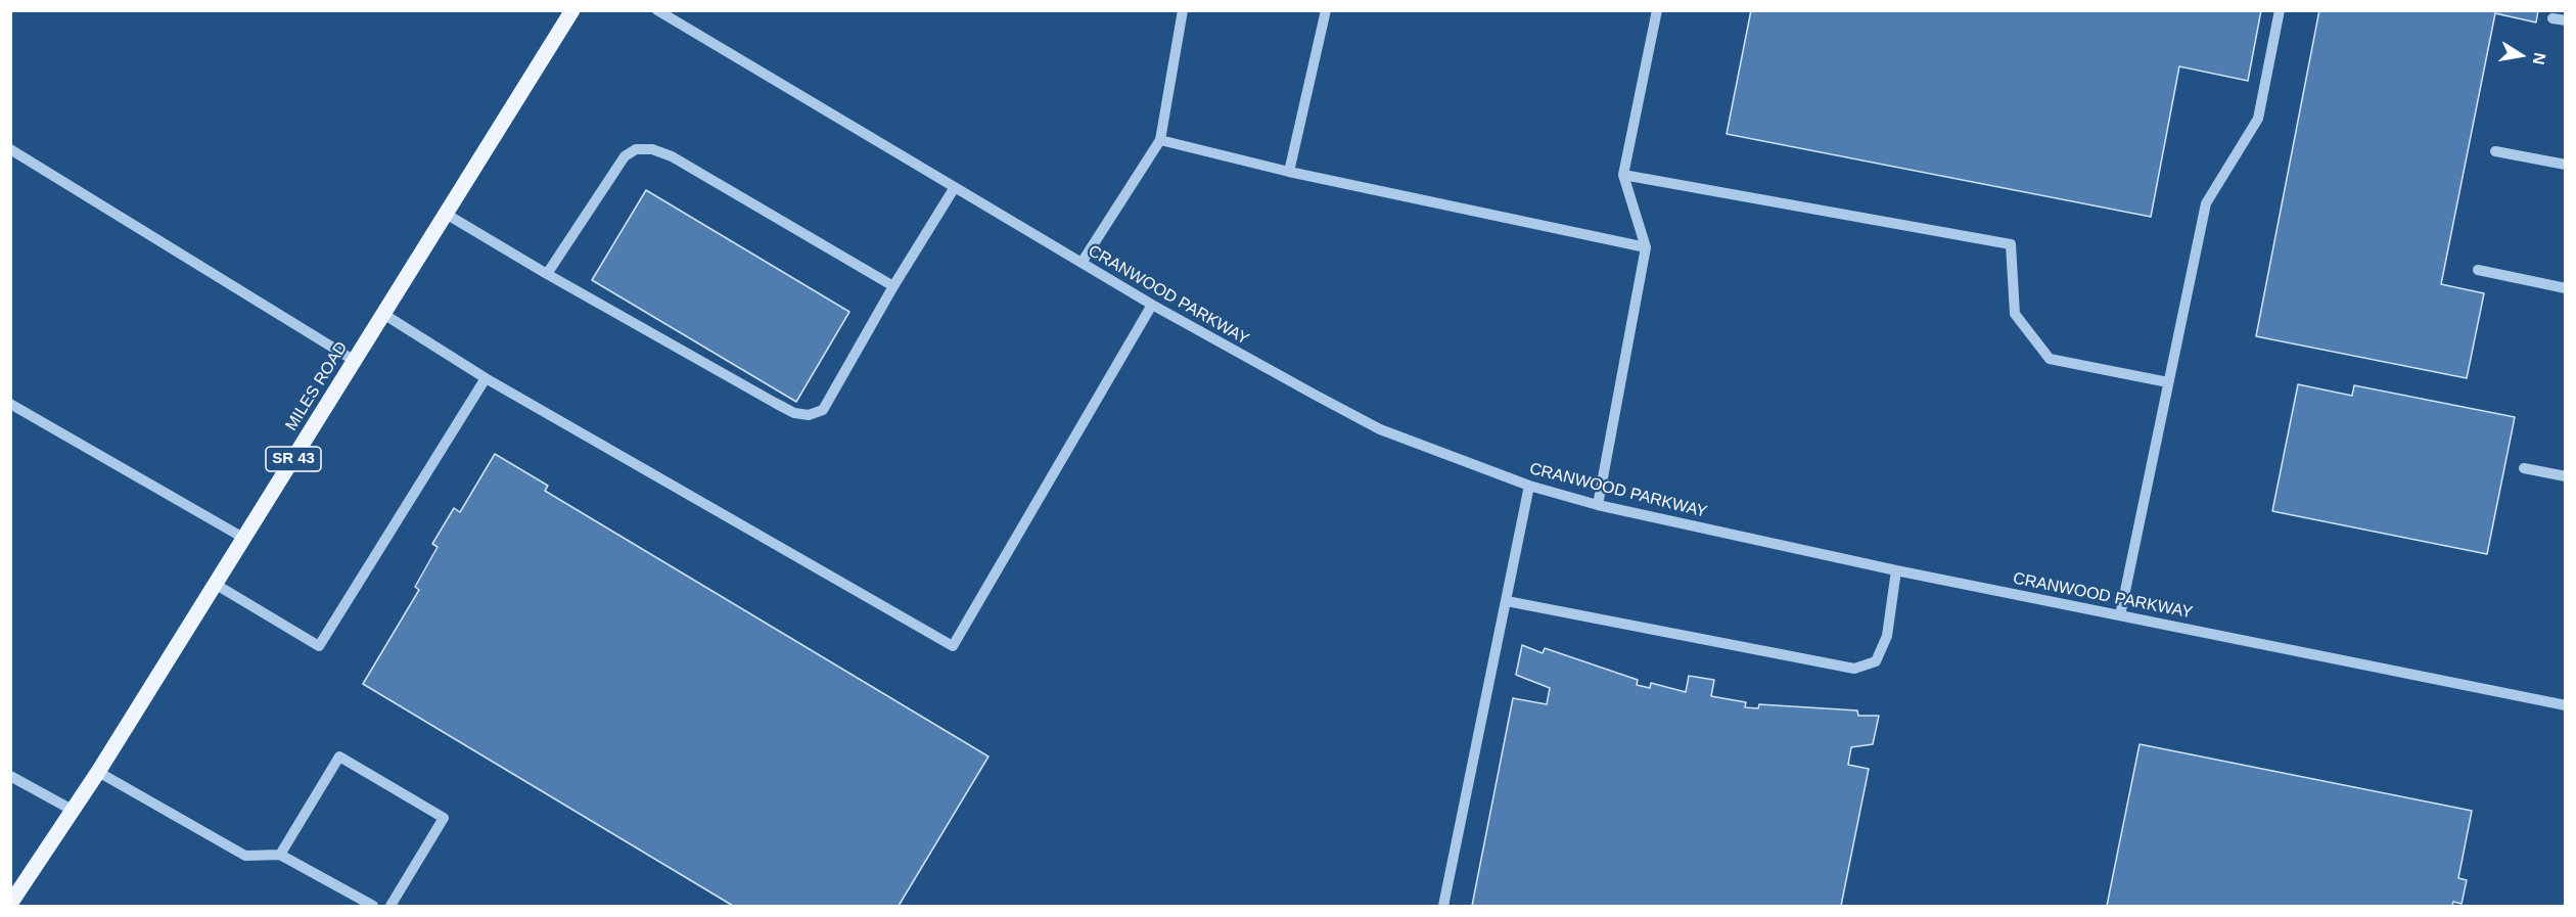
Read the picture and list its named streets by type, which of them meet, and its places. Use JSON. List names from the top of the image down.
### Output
{
  "streets": {
    "main road": ["MILES ROAD", "SR 43"],
    "street": ["CRANWOOD PARKWAY"]
  },
  "north": "right"
}
